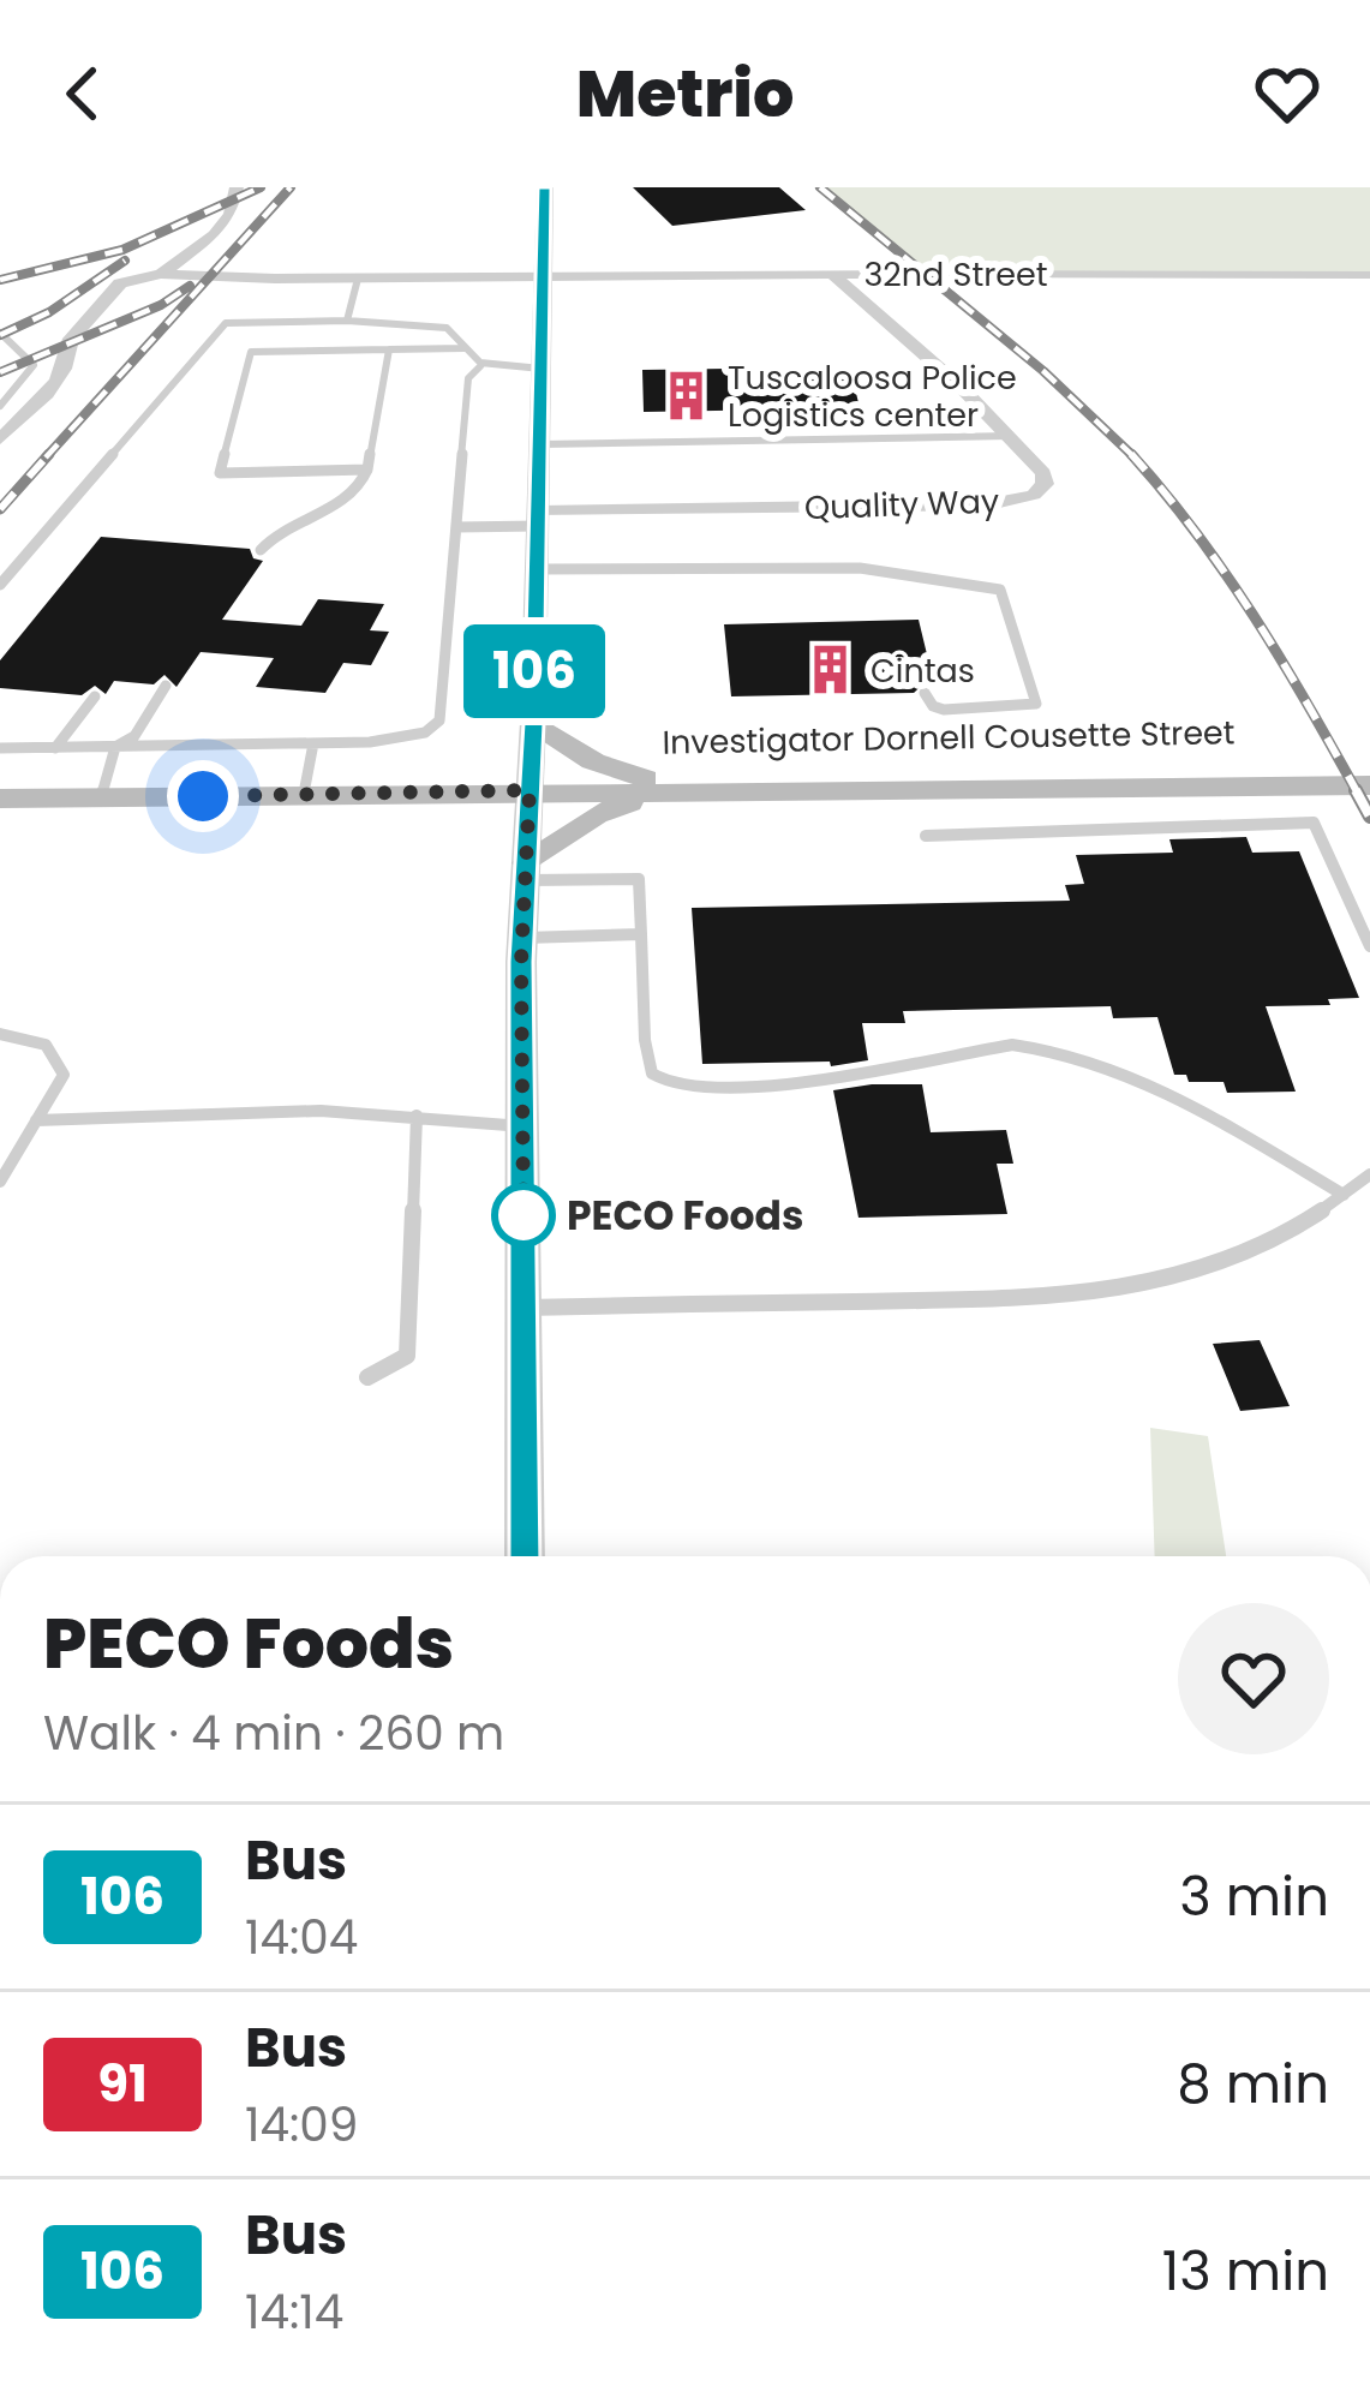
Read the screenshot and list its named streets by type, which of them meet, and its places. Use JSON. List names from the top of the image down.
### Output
{
  "streets": {
    "main road": ["Investigator Dornell Cousette Street"],
    "street": ["32nd Street", "Quality Way"]
  },
  "crossings": [
    ["32nd Street", "Quality Way"]
  ],
  "places": {
    "building": ["Tuscaloosa Police Logistics center", "Cintas"],
    "other": ["PECO Foods"]
  },
  "lines": ["bus line 106"],
  "page": {
    "header": "Metrio",
    "on_map": "106",
    "heading": ["PECO Foods", "Walk · 4 min · 260 m"],
    "list": [
      {
        "mark": "106",
        "name": "Bus",
        "note": "14:04",
        "value": "3 min"
      },
      {
        "mark": "91",
        "name": "Bus",
        "note": "14:09",
        "value": "8 min"
      },
      {
        "mark": "106",
        "name": "Bus",
        "note": "14:14",
        "value": "13 min"
      }
    ]
  }
}
